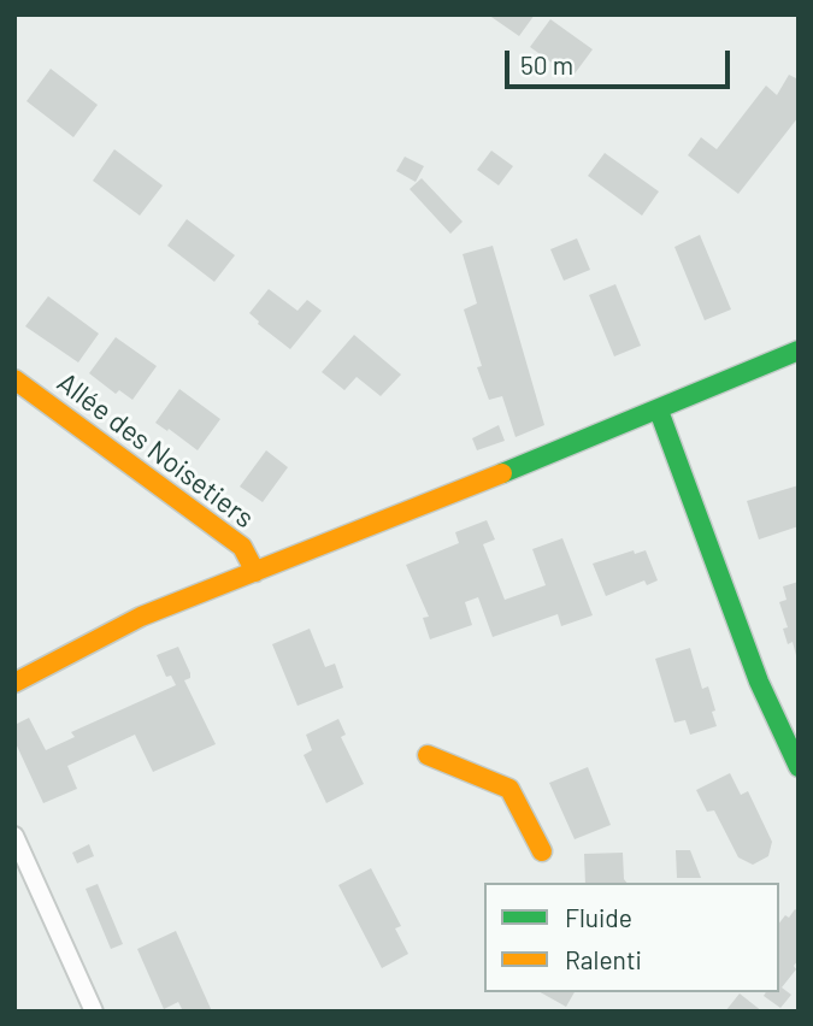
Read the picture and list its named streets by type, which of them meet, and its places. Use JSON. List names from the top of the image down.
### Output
{
  "streets": {
    "main road": ["Allée des Noisetiers"]
  },
  "legend": ["Fluide", "Ralenti"],
  "scale_bar": "50 m"
}
